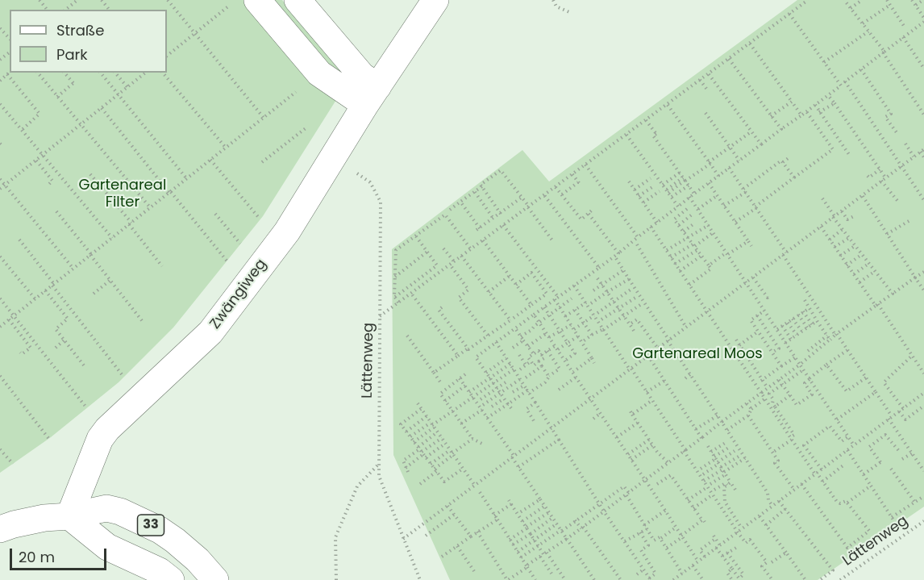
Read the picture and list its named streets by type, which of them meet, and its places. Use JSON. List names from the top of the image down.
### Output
{
  "streets": {
    "main road": ["Zwängiweg", "33"],
    "path": ["Lättenweg"]
  },
  "crossings": [
    ["Zwängiweg", "Lättenweg"],
    ["Zwängiweg", "33"]
  ],
  "parks": ["Gartenareal Filter", "Gartenareal Moos"],
  "legend": ["Straße", "Park"],
  "scale_bar": "20 m"
}
